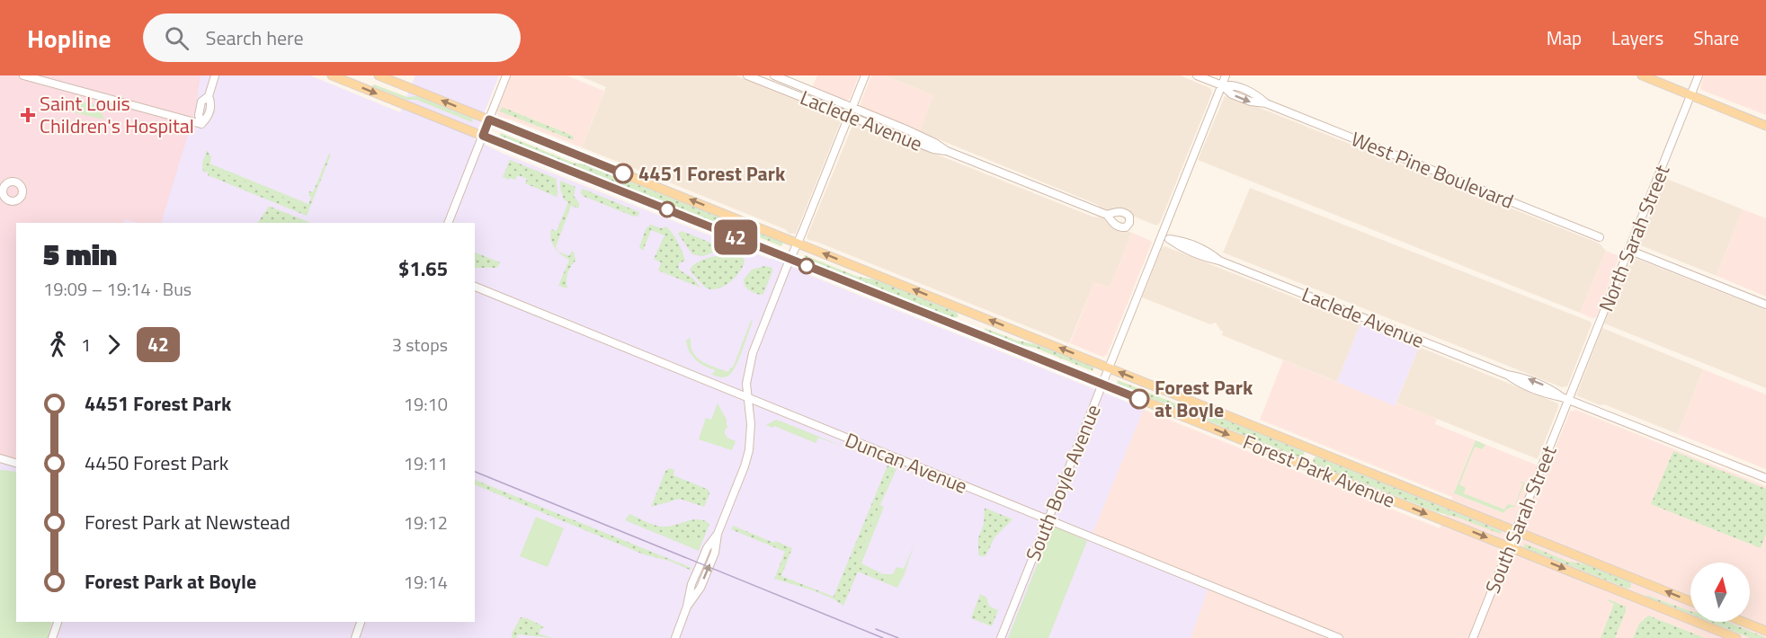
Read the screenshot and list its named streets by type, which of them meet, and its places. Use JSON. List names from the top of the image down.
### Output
{
  "streets": {
    "main road": ["Forest Park Avenue"],
    "street": [
      "Laclede Avenue",
      "West Pine Boulevard",
      "North Sarah Street",
      "Duncan Avenue",
      "South Boyle Avenue",
      "South Sarah Street"
    ]
  },
  "crossings": [
    ["Laclede Avenue", "North Sarah Street"],
    ["Laclede Avenue", "South Boyle Avenue"],
    ["Laclede Avenue", "South Sarah Street"],
    ["West Pine Boulevard", "South Boyle Avenue"],
    ["North Sarah Street", "South Sarah Street"],
    ["Duncan Avenue", "South Boyle Avenue"],
    ["Forest Park Avenue", "South Boyle Avenue"],
    ["Forest Park Avenue", "South Sarah Street"]
  ],
  "places": {
    "health": ["Saint Louis Children's Hospital"],
    "other": ["4451 Forest Park", "Forest Park at Boyle"]
  },
  "lines": ["bus line 42"],
  "north": "top",
  "page": {
    "header": "Hopline",
    "search": "Search here",
    "nav": ["Map", "Layers", "Share"],
    "on_map": "42",
    "heading": ["5 min", "19:09 – 19:14 · Bus", "$1.65"],
    "legs": ["1", "42", "3 stops"],
    "list": [
      {
        "name": "4451 Forest Park",
        "value": "19:10"
      },
      {
        "name": "4450 Forest Park",
        "value": "19:11"
      },
      {
        "name": "Forest Park at Newstead",
        "value": "19:12"
      },
      {
        "name": "Forest Park at Boyle",
        "value": "19:14"
      }
    ]
  }
}
